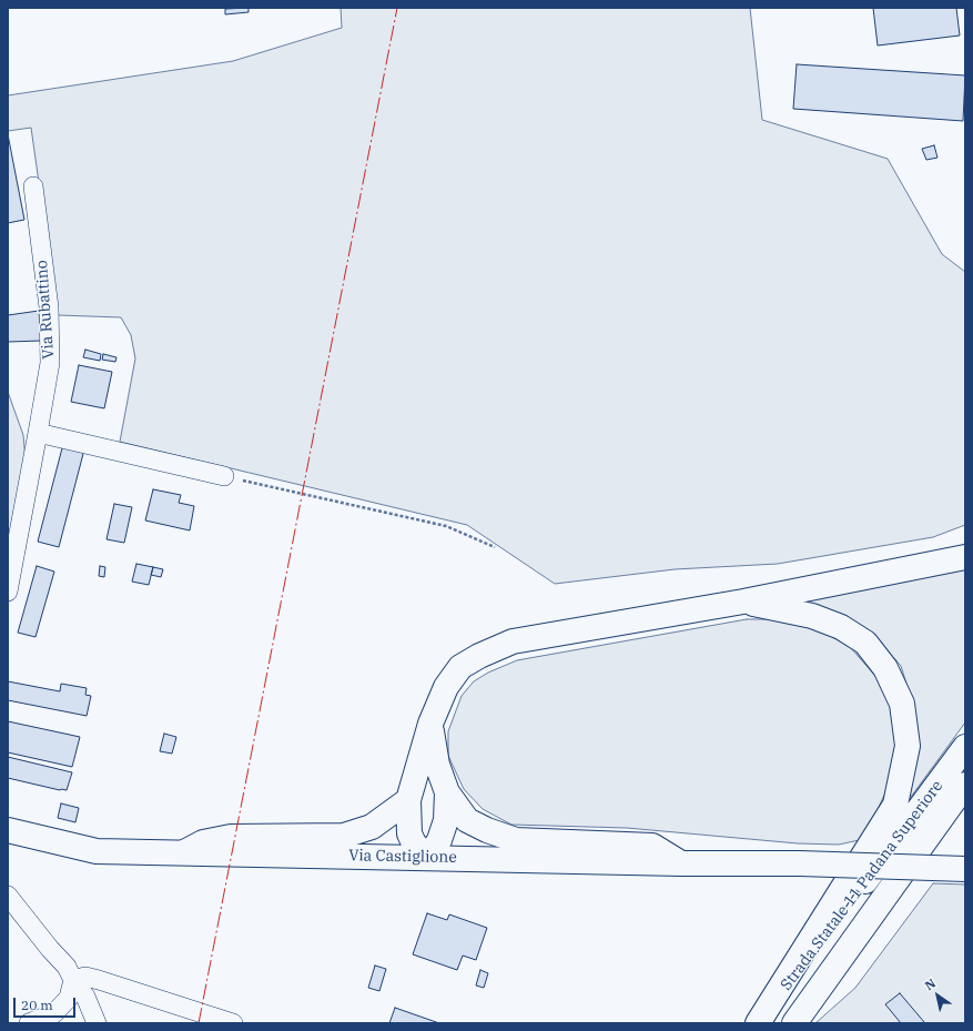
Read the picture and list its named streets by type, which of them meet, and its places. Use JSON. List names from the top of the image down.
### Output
{
  "streets": {
    "main road": ["Via Castiglione", "Strada Statale 11 Padana Superiore"],
    "street": ["Via Rubattino"]
  },
  "scale_bar": "20 m",
  "north": "top left"
}
